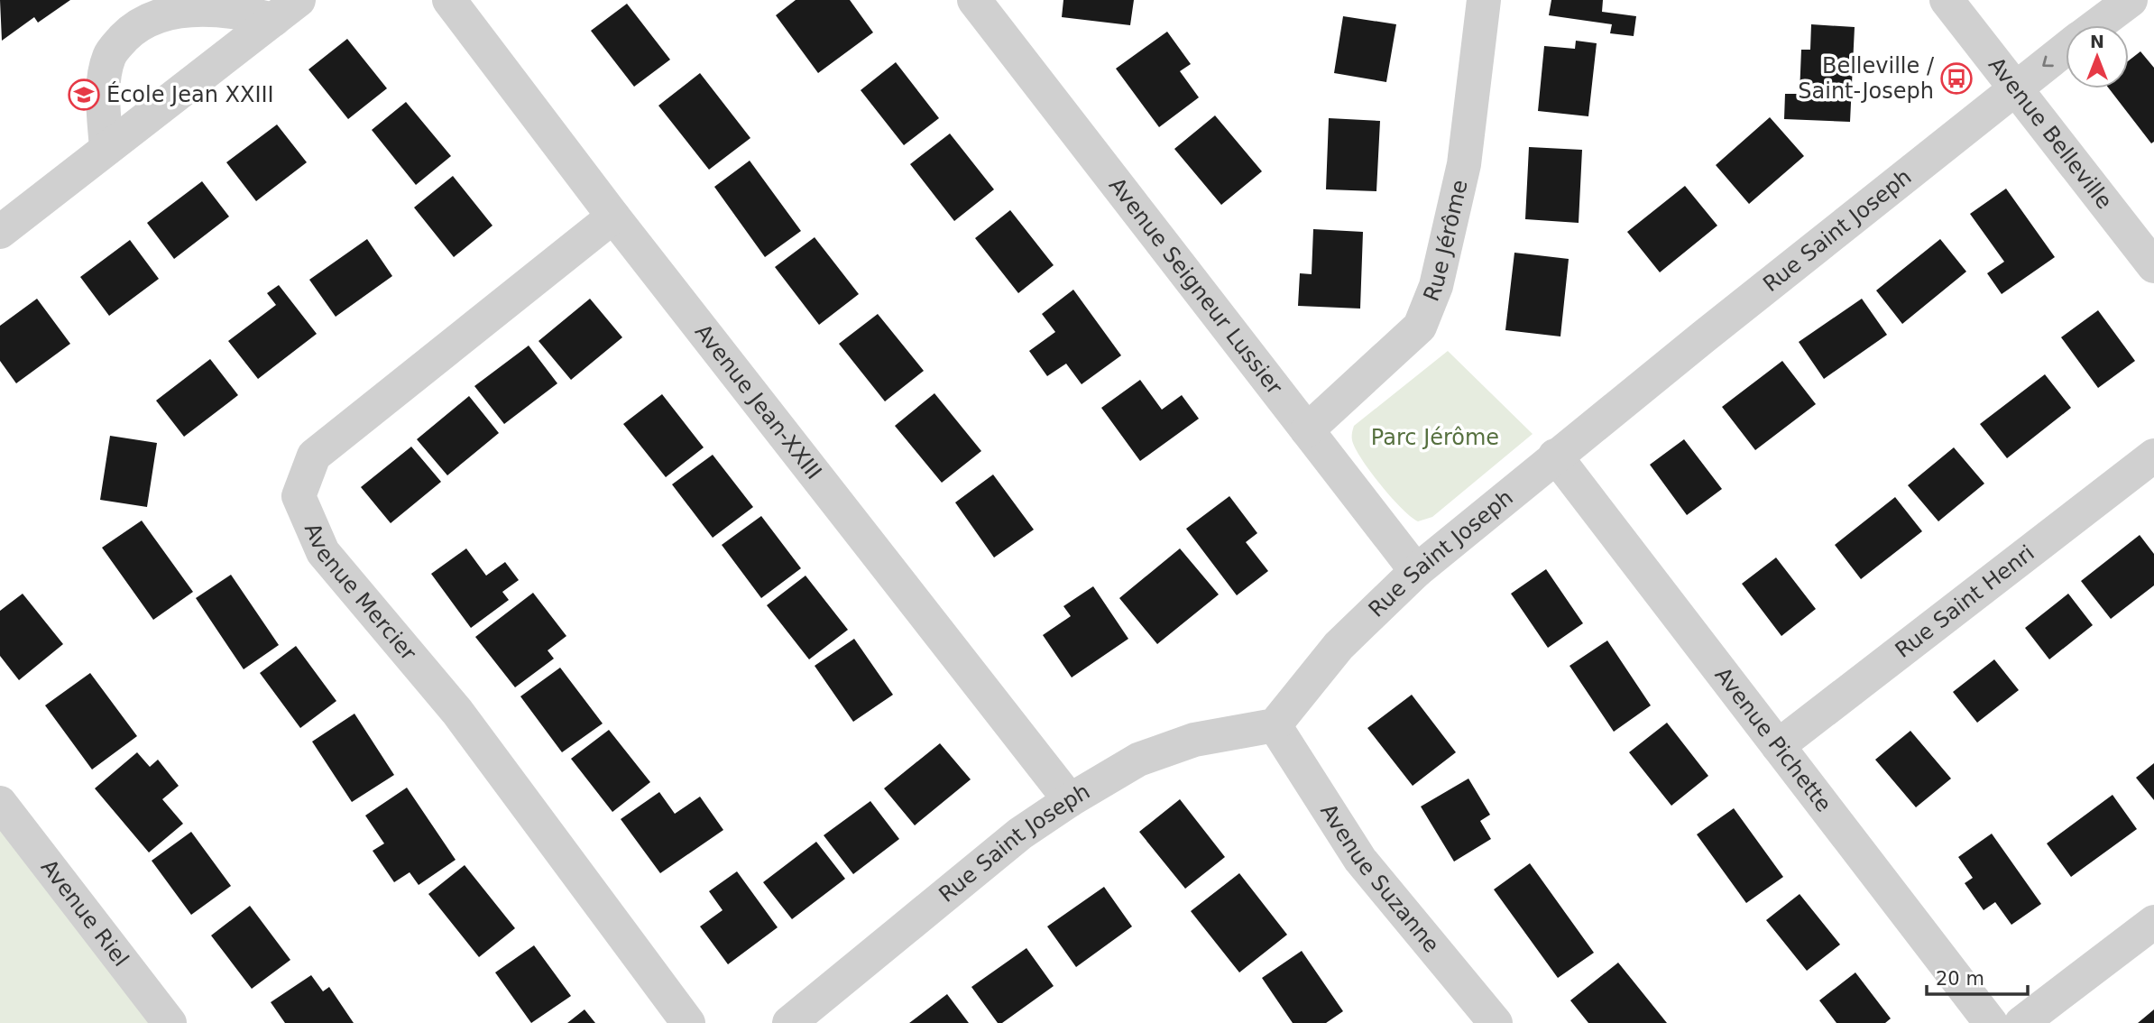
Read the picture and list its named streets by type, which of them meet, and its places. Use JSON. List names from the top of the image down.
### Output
{
  "streets": {
    "street": [
      "Avenue Belleville",
      "Rue Saint Joseph",
      "Rue Jérôme",
      "Avenue Seigneur Lussier",
      "Avenue Jean-XXIII",
      "Avenue Mercier",
      "Rue Saint Henri",
      "Avenue Pichette",
      "Avenue Suzanne",
      "Avenue Riel"
    ]
  },
  "crossings": [
    ["Avenue Belleville", "Rue Saint Joseph"],
    ["Rue Saint Joseph", "Avenue Seigneur Lussier"],
    ["Rue Saint Joseph", "Avenue Jean-XXIII"],
    ["Rue Saint Joseph", "Avenue Pichette"],
    ["Rue Saint Joseph", "Avenue Suzanne"],
    ["Rue Jérôme", "Avenue Seigneur Lussier"],
    ["Avenue Jean-XXIII", "Avenue Mercier"],
    ["Rue Saint Henri", "Avenue Pichette"]
  ],
  "parks": ["Parc Jérôme"],
  "places": {
    "bus stop": ["Belleville / Saint-Joseph"],
    "school or university": ["École Jean XXIII"]
  },
  "scale_bar": "20 m",
  "north": "top"
}
